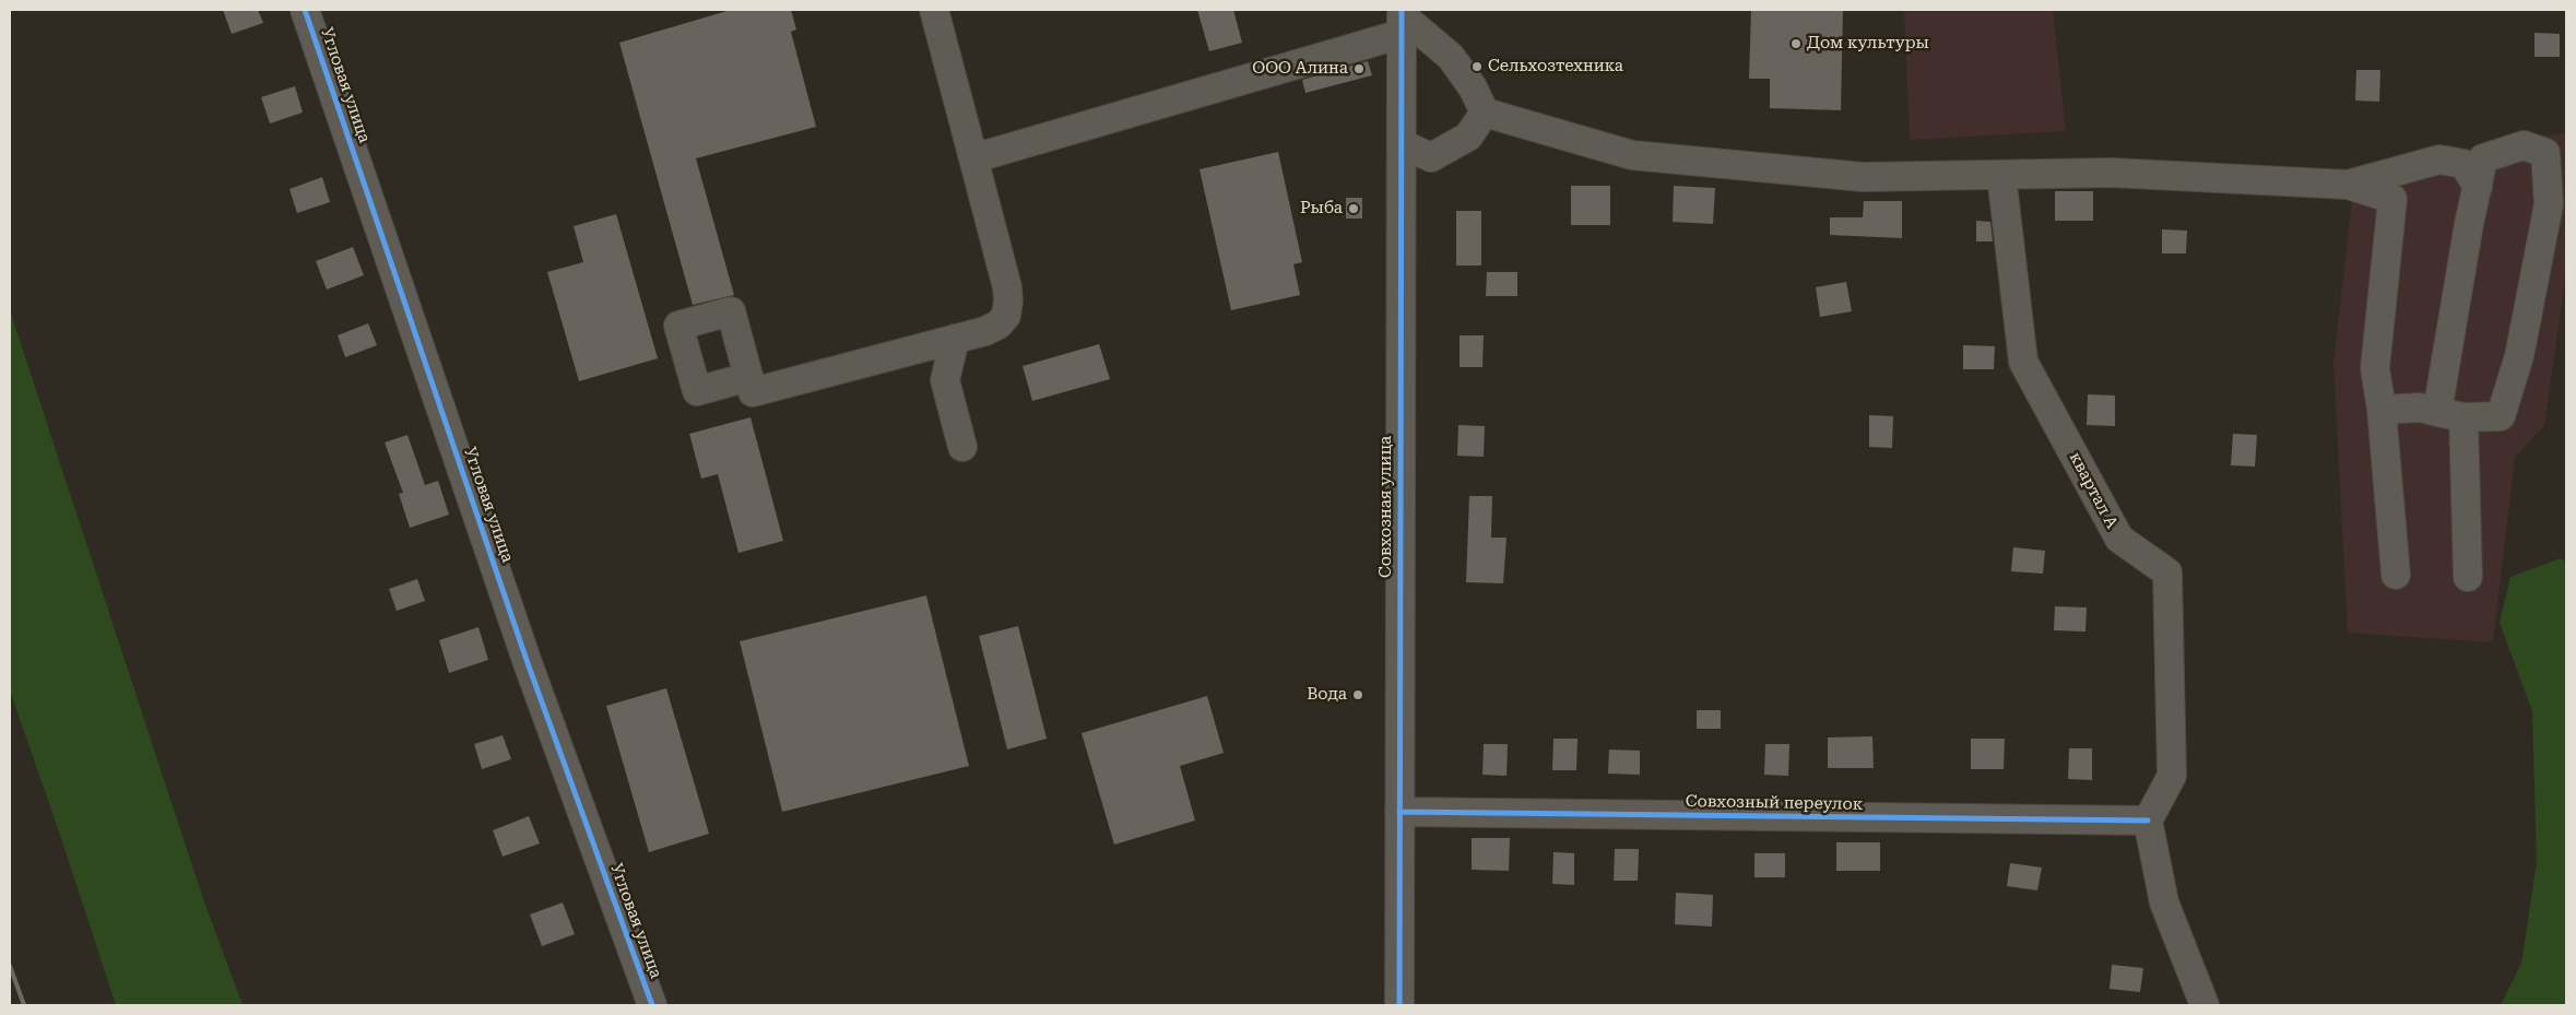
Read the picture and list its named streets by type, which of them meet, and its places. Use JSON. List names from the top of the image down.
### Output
{
  "streets": {
    "street": [
      "Угловая улица",
      "квартал А",
      "Совхозная улица",
      "Совхозный переулок"
    ]
  },
  "crossings": [
    ["квартал А", "Совхозный переулок"],
    ["Совхозная улица", "Совхозный переулок"]
  ],
  "places": [
    "Дом культуры",
    "Сельхозтехника",
    "ООО Алина",
    "Рыба",
    "Вода"
  ]
}
